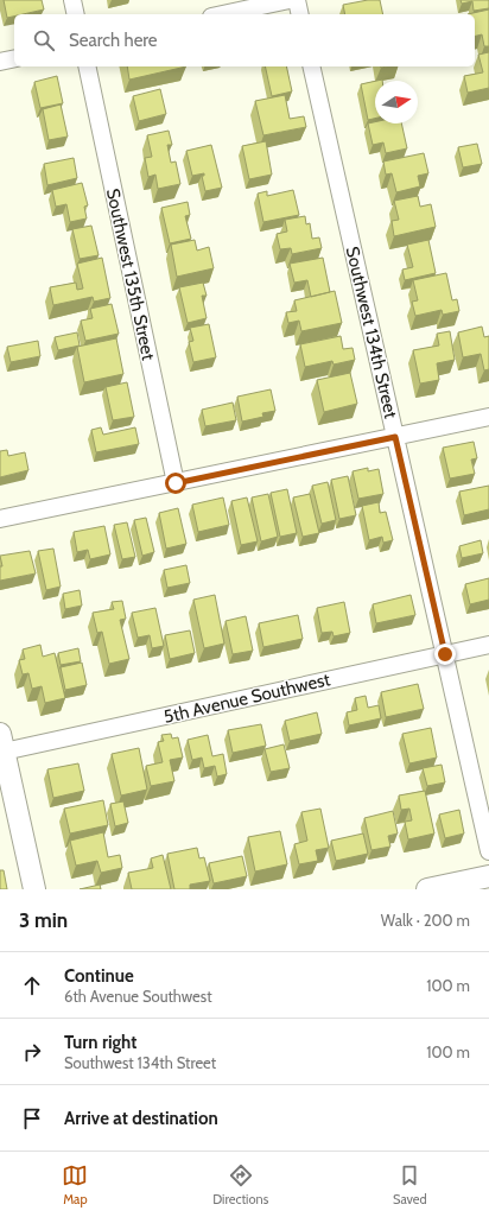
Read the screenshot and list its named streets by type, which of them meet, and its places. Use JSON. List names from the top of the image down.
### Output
{
  "streets": {
    "street": ["Southwest 135th Street", "Southwest 134th Street", "5th Avenue Southwest"]
  },
  "crossings": [
    ["Southwest 134th Street", "5th Avenue Southwest"]
  ],
  "north": "right",
  "page": {
    "search": "Search here",
    "heading": ["3 min", "Walk · 200 m"],
    "list": [
      ["Continue", "6th Avenue Southwest", "100 m"],
      ["Turn right", "Southwest 134th Street", "100 m"],
      "Arrive at destination"
    ],
    "nav": ["Map", "Directions", "Saved"]
  }
}
